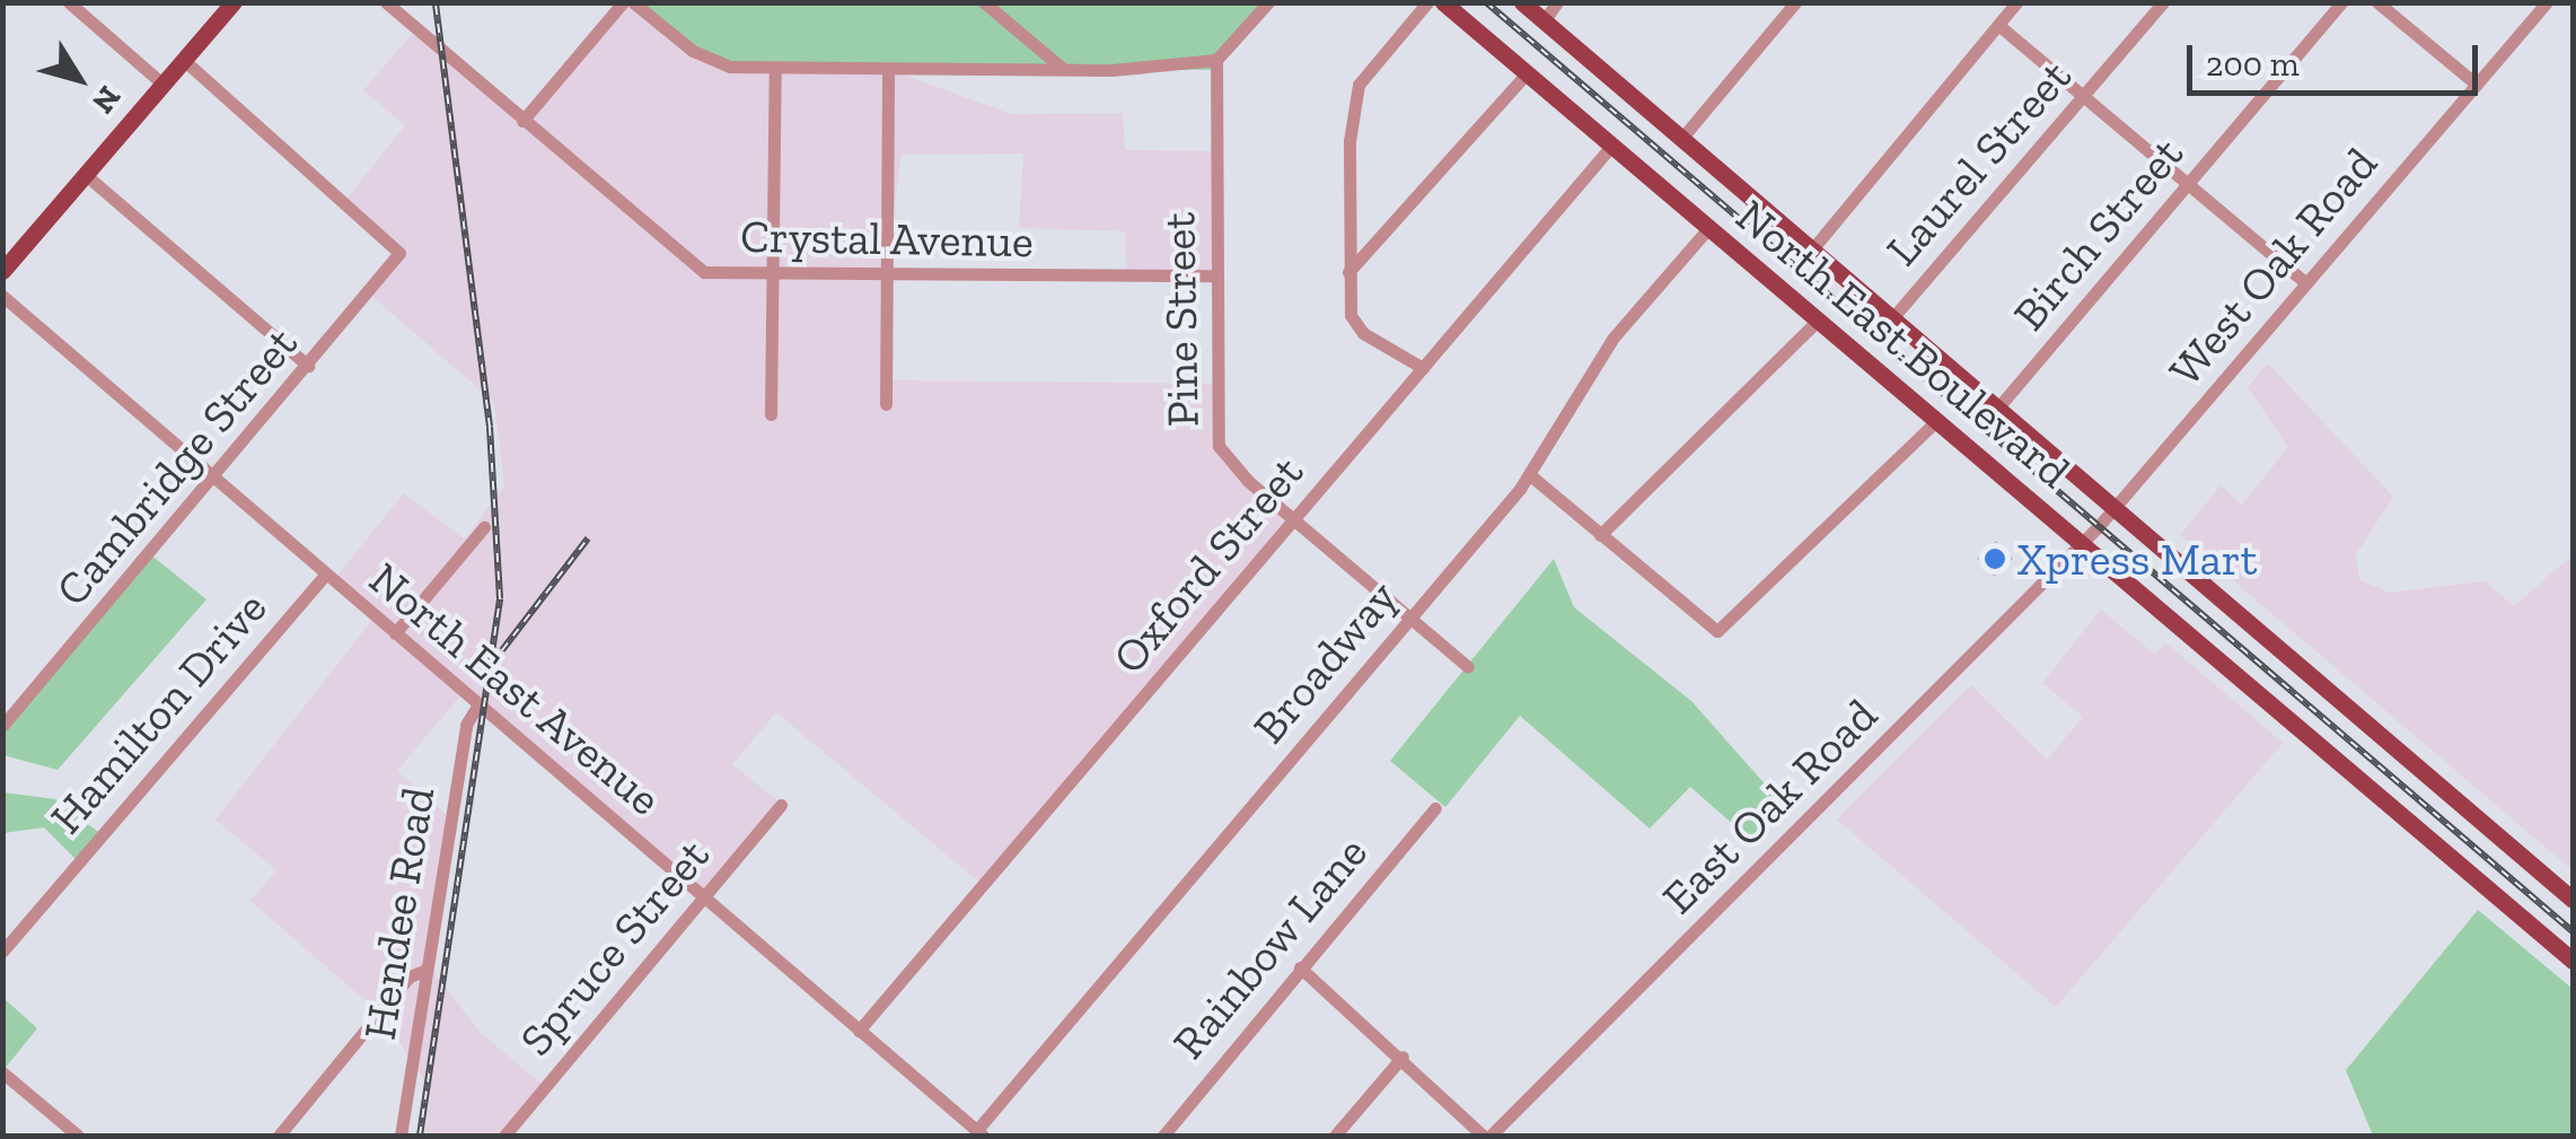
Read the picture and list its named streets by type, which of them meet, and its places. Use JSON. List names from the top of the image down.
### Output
{
  "streets": {
    "main road": ["North East Boulevard"],
    "street": [
      "Laurel Street",
      "Birch Street",
      "Crystal Avenue",
      "West Oak Road",
      "Pine Street",
      "Cambridge Street",
      "Oxford Street",
      "Broadway",
      "North East Avenue",
      "Hamilton Drive",
      "East Oak Road",
      "Hendee Road",
      "Spruce Street",
      "Rainbow Lane"
    ]
  },
  "crossings": [
    ["Crystal Avenue", "Pine Street"],
    ["West Oak Road", "East Oak Road"],
    ["Pine Street", "Oxford Street"],
    ["Pine Street", "Broadway"],
    ["North East Boulevard", "Oxford Street"],
    ["North East Boulevard", "Broadway"],
    ["North East Boulevard", "East Oak Road"],
    ["Cambridge Street", "North East Avenue"],
    ["Oxford Street", "North East Avenue"],
    ["Broadway", "North East Avenue"],
    ["North East Avenue", "Hamilton Drive"],
    ["North East Avenue", "Hendee Road"],
    ["North East Avenue", "Spruce Street"]
  ],
  "places": ["Xpress Mart"],
  "scale_bar": "200 m",
  "north": "bottom right"
}
